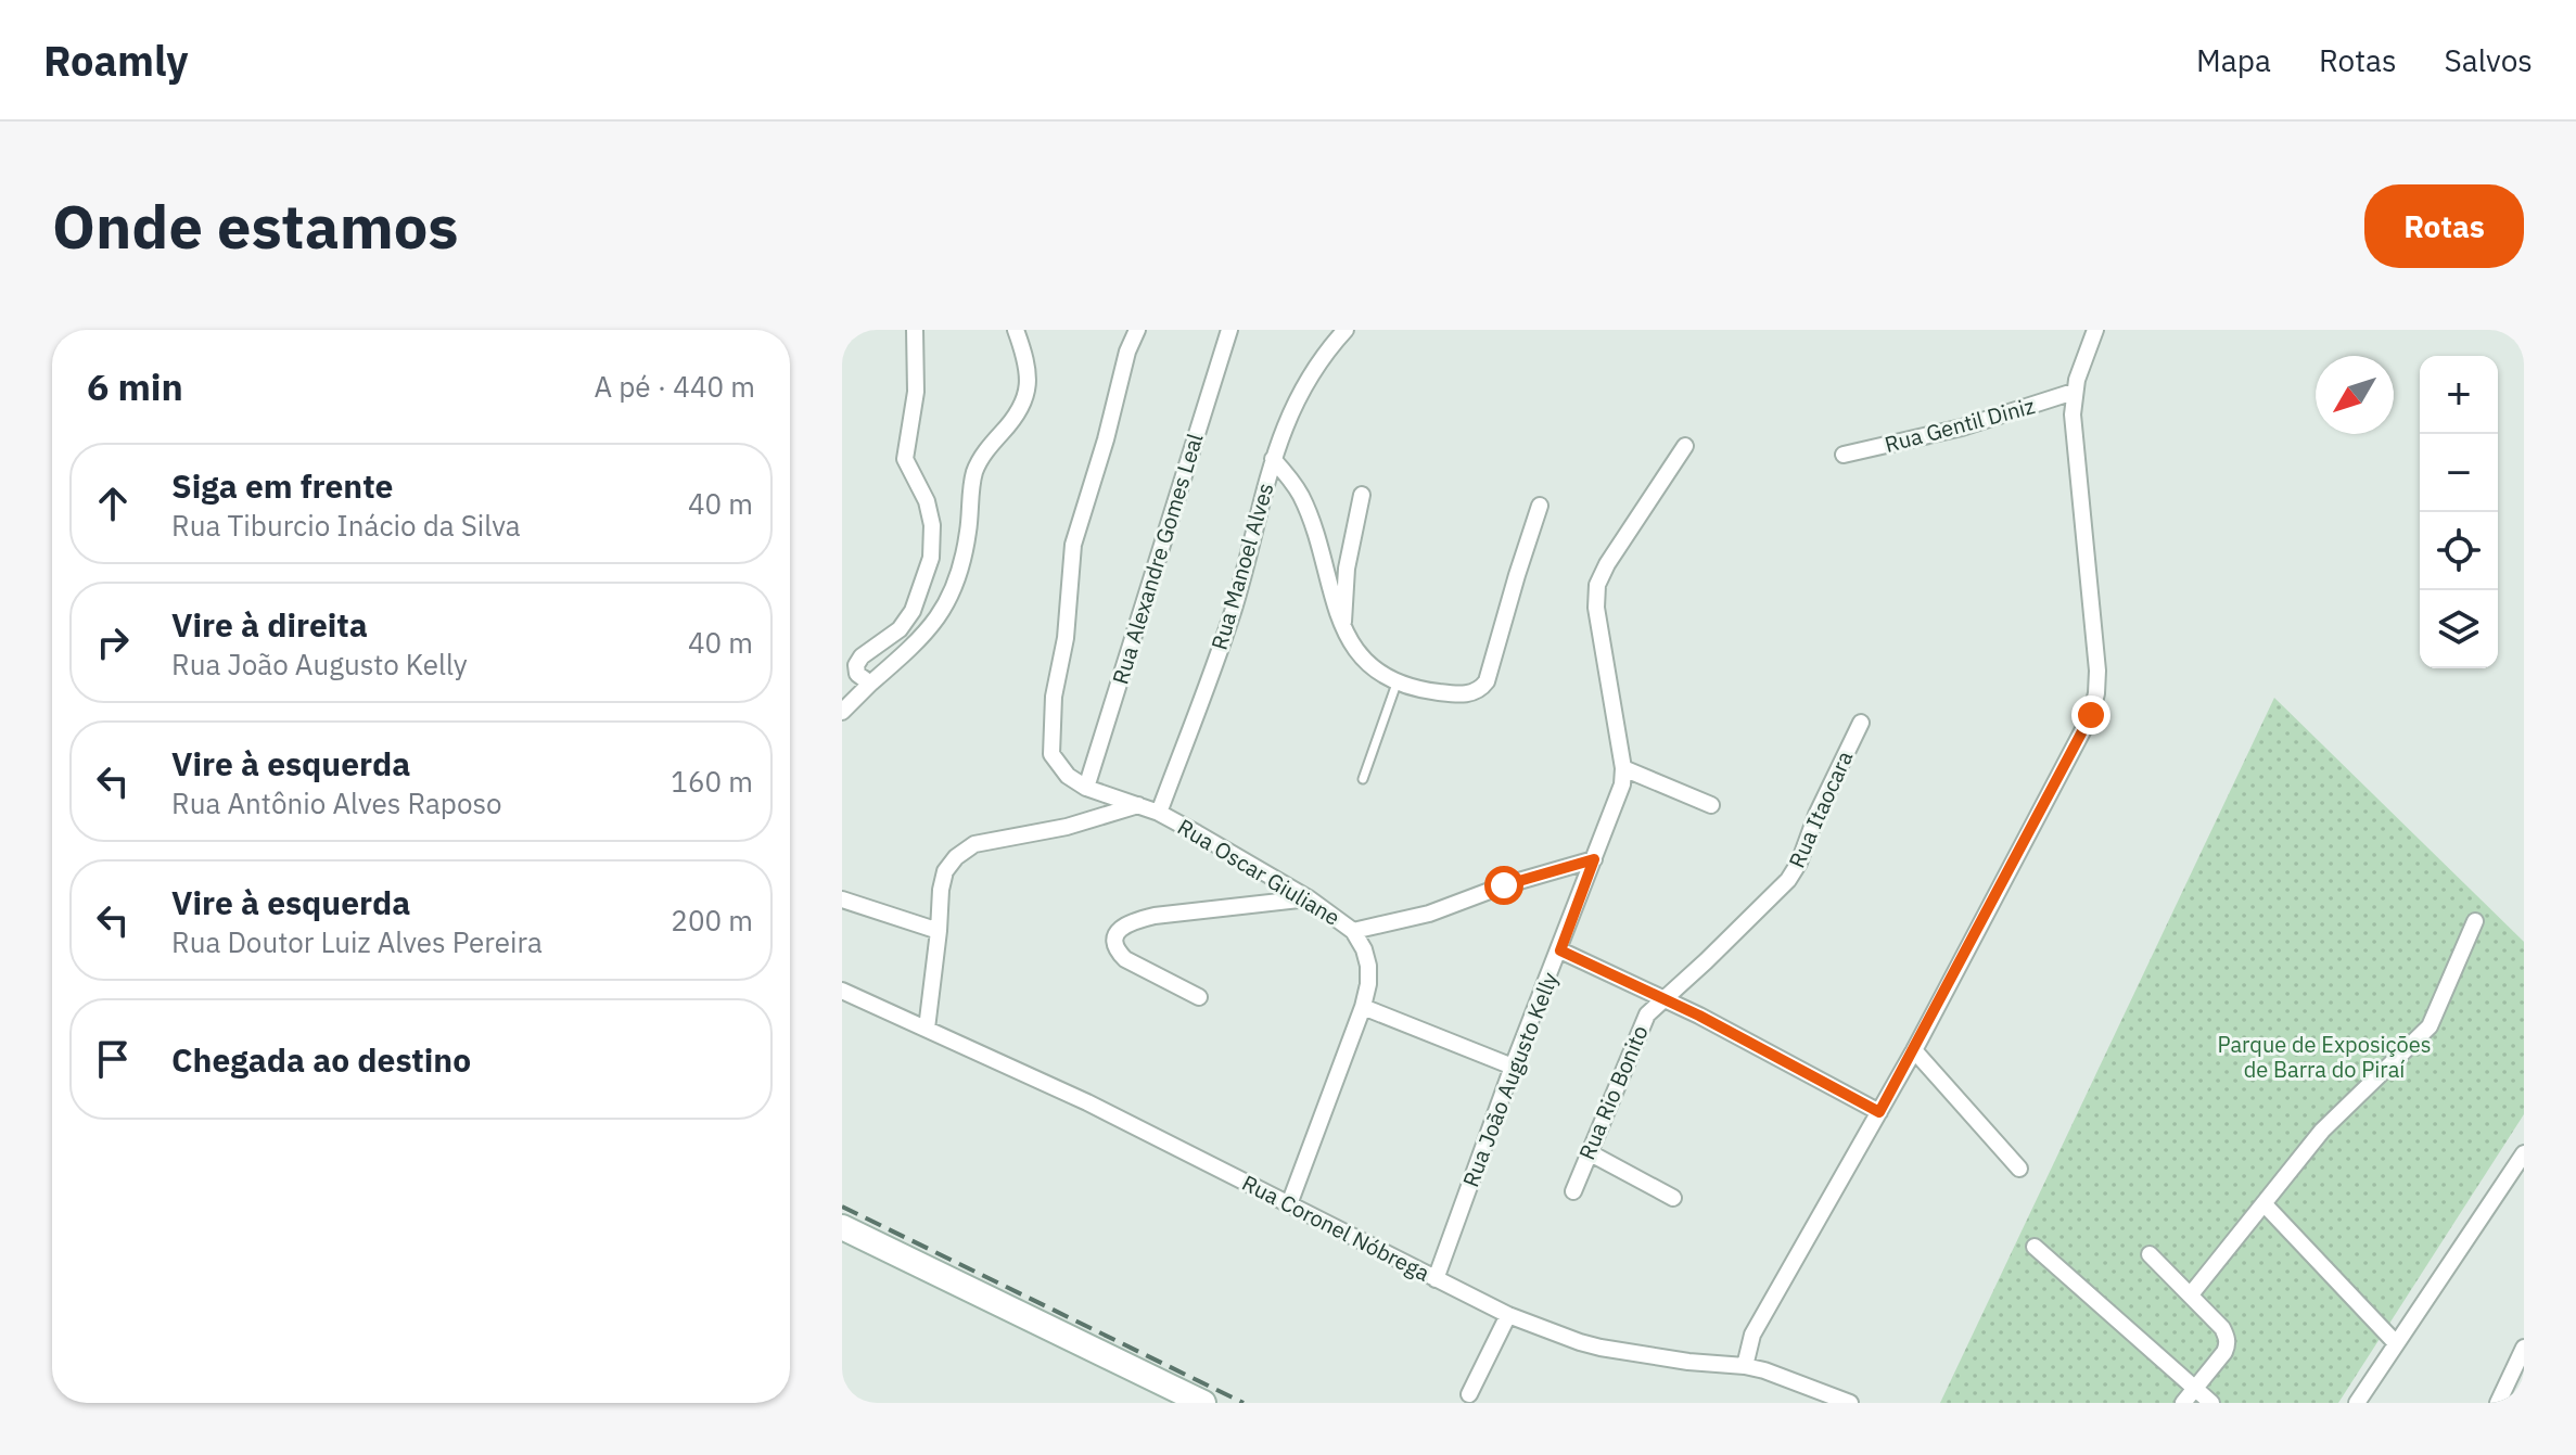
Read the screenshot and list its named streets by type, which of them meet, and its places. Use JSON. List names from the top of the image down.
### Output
{
  "streets": {
    "street": [
      "Rua Gentil Diniz",
      "Rua Alexandre Gomes Leal",
      "Rua Manoel Alves",
      "Rua Itaocara",
      "Rua Oscar Giuliane",
      "Rua João Augusto Kelly",
      "Rua Rio Bonito",
      "Rua Coronel Nóbrega"
    ]
  },
  "crossings": [
    ["Rua Alexandre Gomes Leal", "Rua Oscar Giuliane"],
    ["Rua Manoel Alves", "Rua Oscar Giuliane"],
    ["Rua Itaocara", "Rua Rio Bonito"],
    ["Rua Oscar Giuliane", "Rua Coronel Nóbrega"],
    ["Rua João Augusto Kelly", "Rua Coronel Nóbrega"]
  ],
  "parks": ["Parque de Exposições de Barra do Piraí"],
  "north": "bottom left",
  "page": {
    "header": "Roamly",
    "nav": ["Mapa", "Rotas", "Salvos"],
    "buttons": "Rotas",
    "title": "Onde estamos",
    "heading": ["6 min", "A pé · 440 m"],
    "map_buttons": ["+", "−"],
    "list": [
      ["Siga em frente", "Rua Tiburcio Inácio da Silva", "40 m"],
      ["Vire à direita", "Rua João Augusto Kelly", "40 m"],
      ["Vire à esquerda", "Rua Antônio Alves Raposo", "160 m"],
      ["Vire à esquerda", "Rua Doutor Luiz Alves Pereira", "200 m"],
      "Chegada ao destino"
    ]
  }
}
